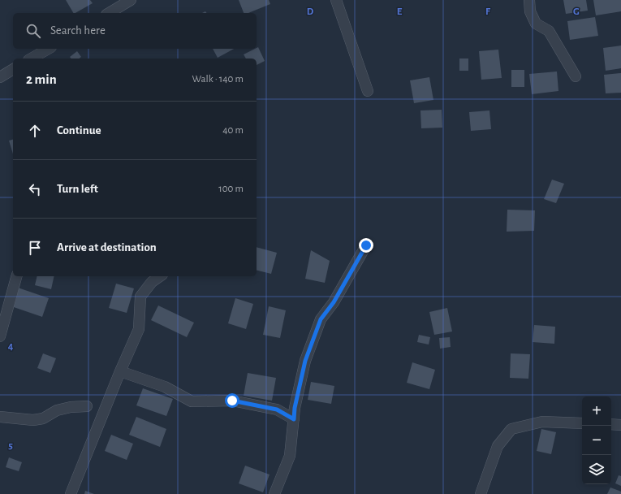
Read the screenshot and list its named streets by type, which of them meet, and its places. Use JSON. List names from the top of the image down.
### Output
{
  "page": {
    "search": "Search here",
    "heading": ["2 min", "Walk · 140 m"],
    "list": [
      ["Continue", "40 m"],
      ["Turn left", "100 m"],
      "Arrive at destination"
    ],
    "map_buttons": ["+", "−"]
  },
  "grid": {
    "columns": [
      "D",
      "E",
      "F",
      "G"
    ],
    "rows": ["4", "5"]
  }
}
